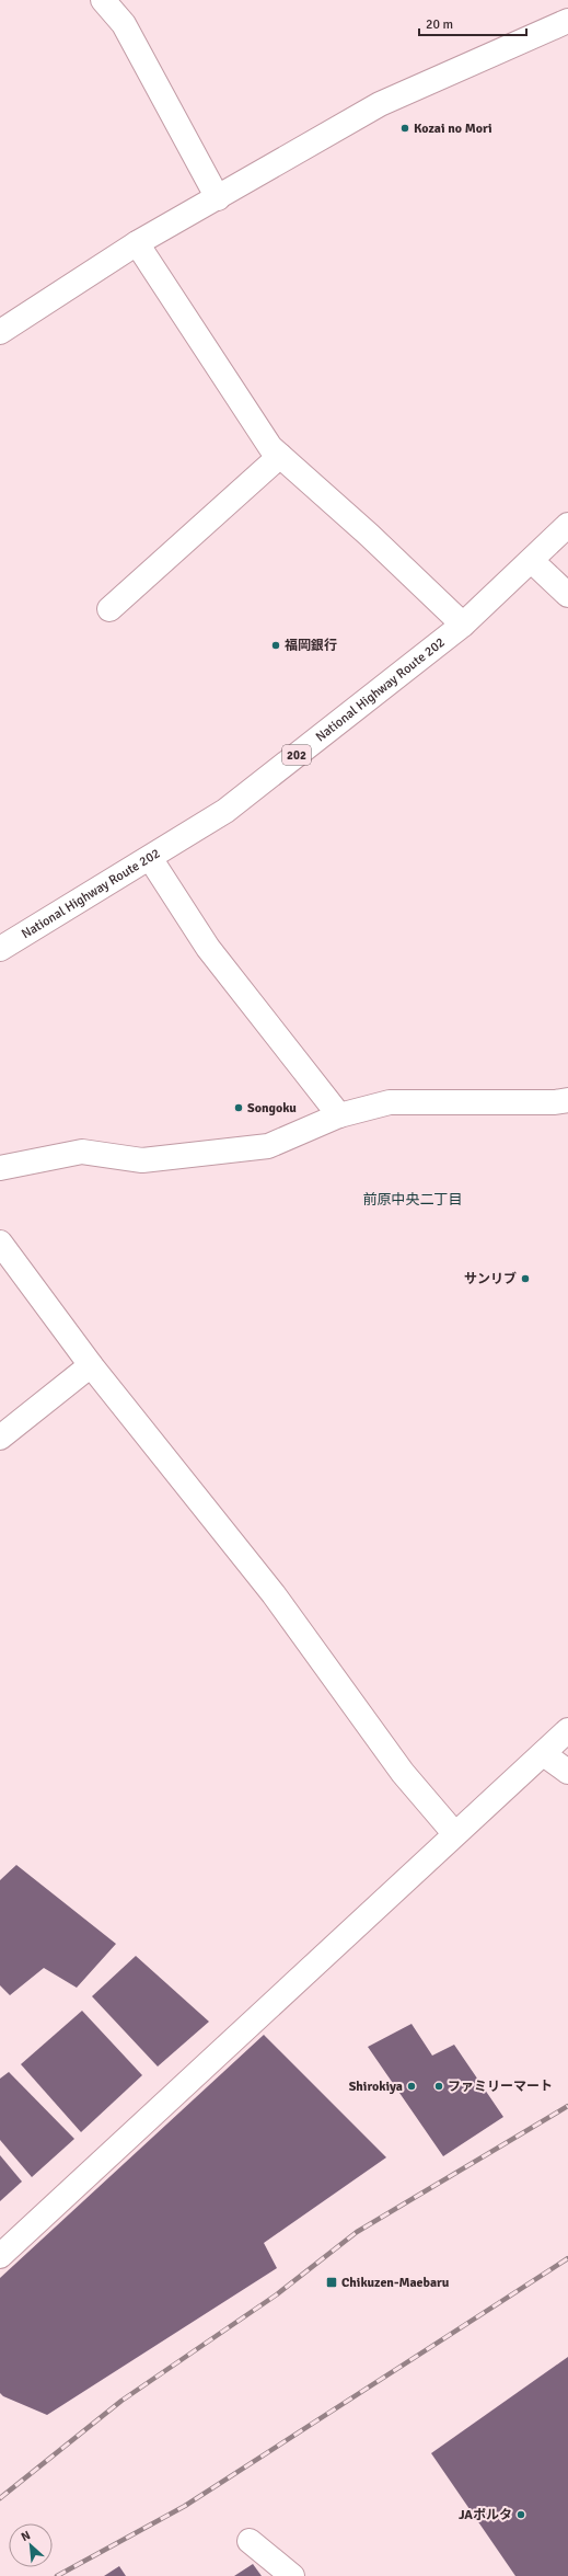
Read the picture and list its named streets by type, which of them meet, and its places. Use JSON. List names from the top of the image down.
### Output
{
  "streets": {
    "main road": ["National Highway Route 202", "202"]
  },
  "districts": ["前原中央二丁目"],
  "places": {
    "other": [
      "Kozai no Mori",
      "福岡銀行",
      "Songoku",
      "サンリブ",
      "Shirokiya",
      "ファミリーマート",
      "JAポルタ"
    ],
    "transit": ["Chikuzen-Maebaru"]
  },
  "scale_bar": "20 m",
  "north": "top left"
}
